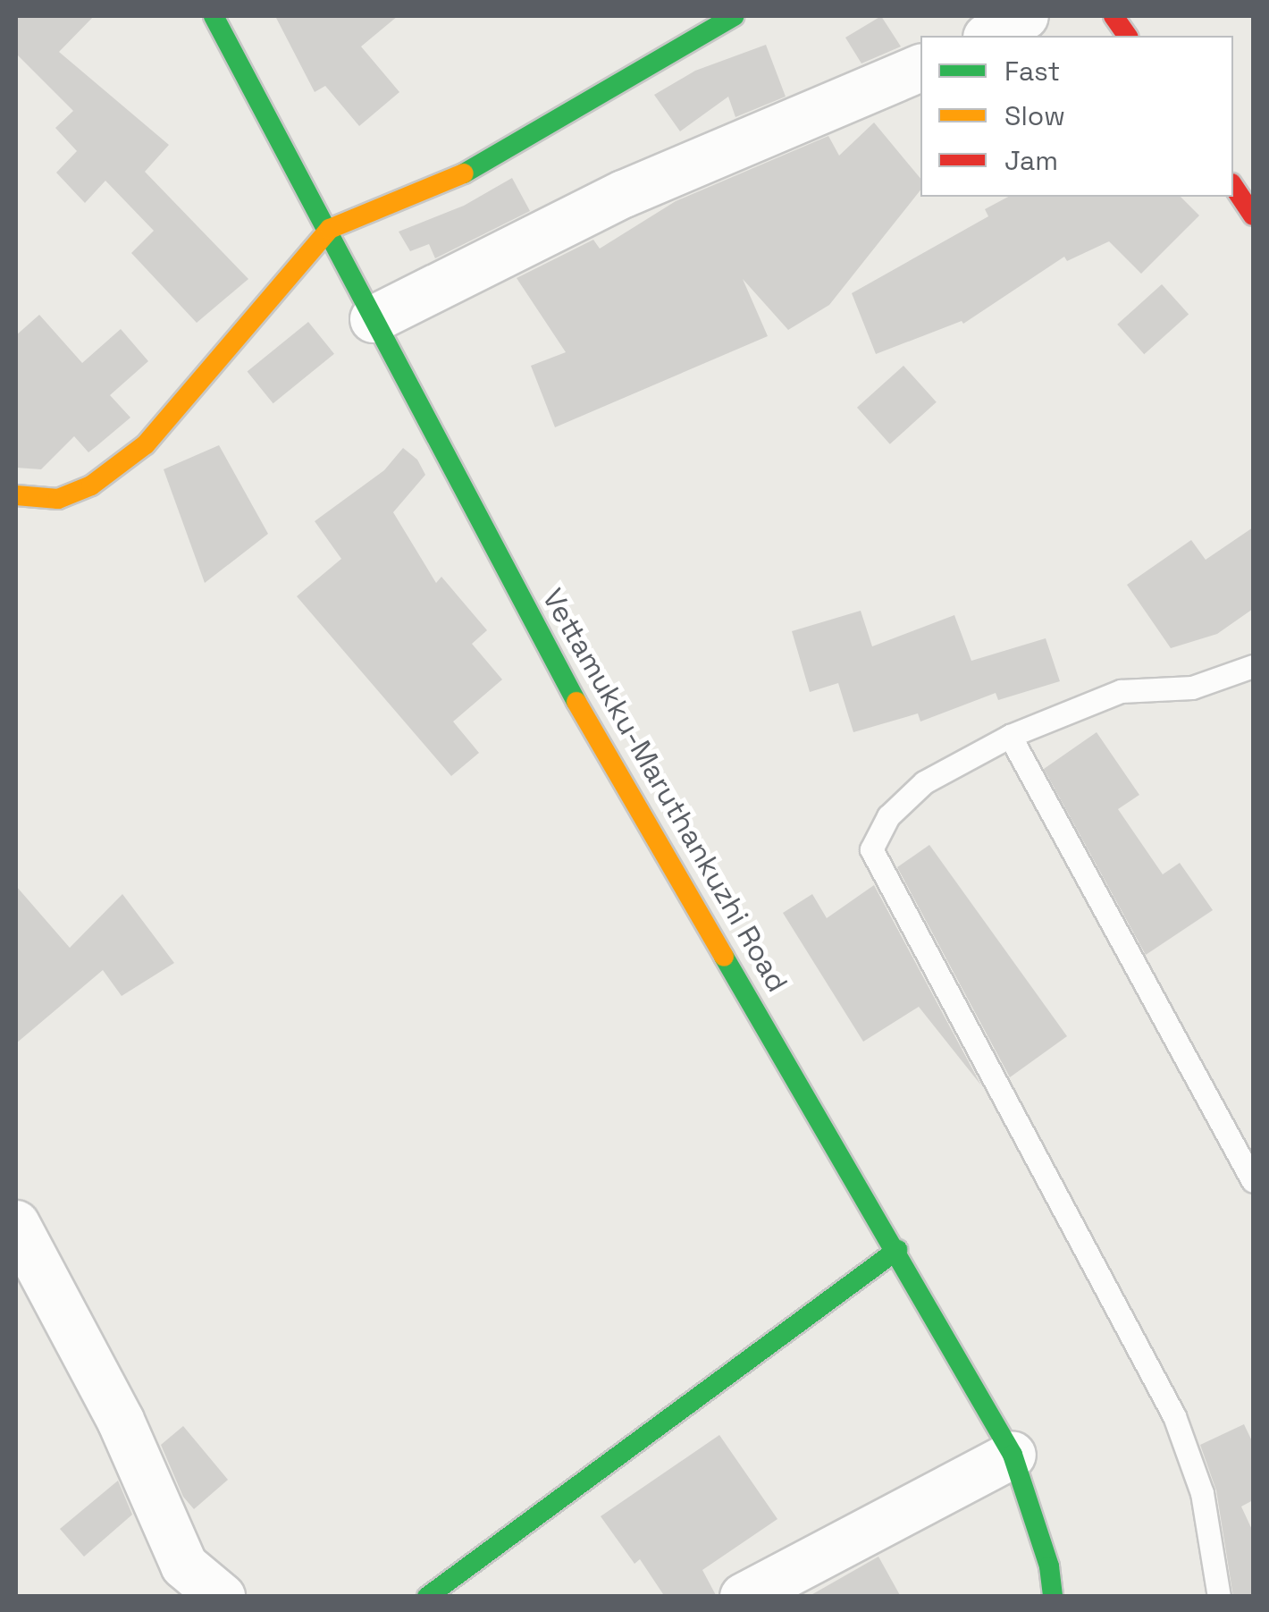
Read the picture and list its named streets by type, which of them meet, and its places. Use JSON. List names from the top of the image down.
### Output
{
  "streets": {
    "main road": ["Vettamukku-Maruthankuzhi Road"]
  },
  "legend": ["Fast", "Slow", "Jam"]
}
